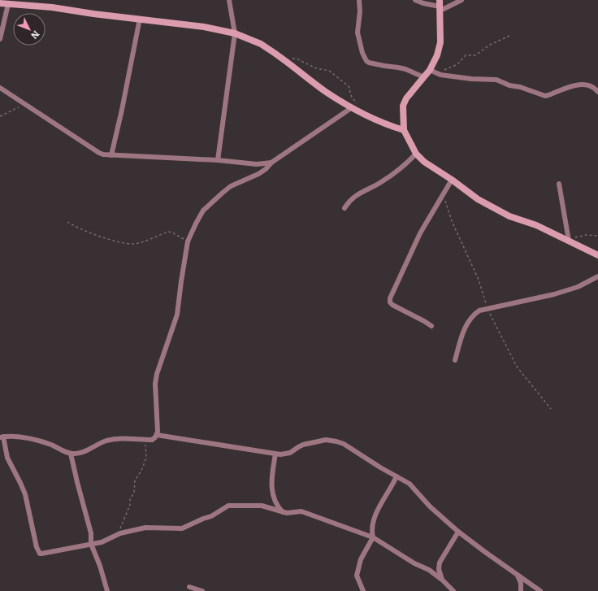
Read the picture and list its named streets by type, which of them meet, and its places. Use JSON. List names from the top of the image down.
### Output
{
  "north": "bottom right"
}
